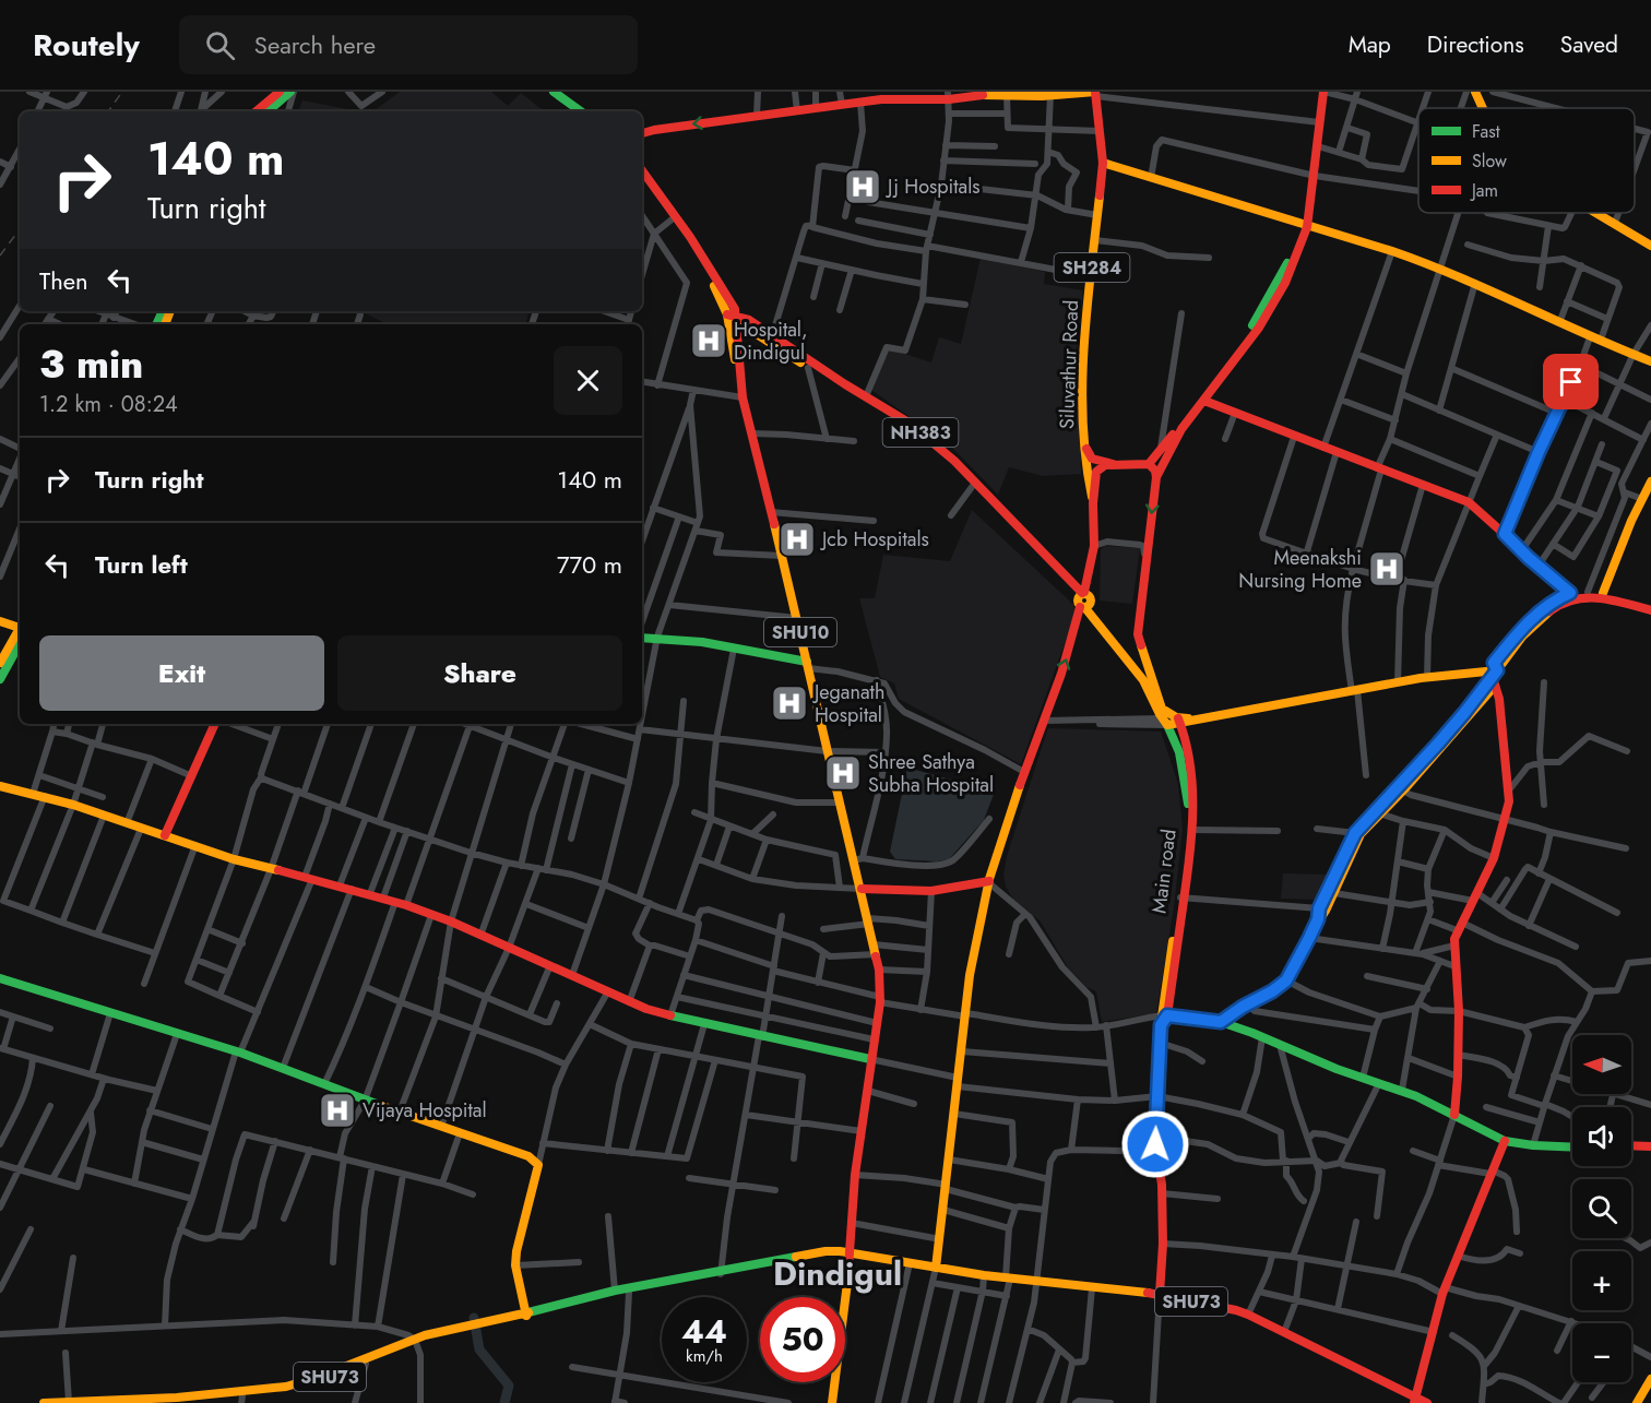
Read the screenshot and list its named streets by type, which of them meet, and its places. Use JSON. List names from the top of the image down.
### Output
{
  "streets": {
    "main road": [
      "SH284",
      "Siluvathur Road",
      "NH383",
      "SHU10",
      "Main road",
      "SHU73"
    ]
  },
  "crossings": [
    ["NH383", "SHU10"],
    ["NH383", "Main road"],
    ["SHU10", "SHU73"],
    ["Main road", "SHU73"]
  ],
  "districts": ["Dindigul"],
  "places": {
    "hospital": [
      "Jj Hospitals",
      "Hospital, Dindigul",
      "Jcb Hospitals",
      "Meenakshi Nursing Home",
      "Jeganath Hospital",
      "Shree Sathya Subha Hospital",
      "Vijaya Hospital"
    ]
  },
  "legend": ["Fast", "Slow", "Jam"],
  "north": "left",
  "page": {
    "header": "Routely",
    "search": "Search here",
    "nav": ["Map", "Directions", "Saved"],
    "turn": ["140 m", "Turn right"],
    "then": "Then",
    "heading": ["3 min", "1.2 km · 08:24"],
    "list": [
      {
        "name": "Turn right",
        "value": "140 m"
      },
      {
        "name": "Turn left",
        "value": "770 m"
      }
    ],
    "buttons": ["Exit", "Share"],
    "map_buttons": ["+", "−"],
    "speed": "44 km/h",
    "limit": "50"
  }
}
